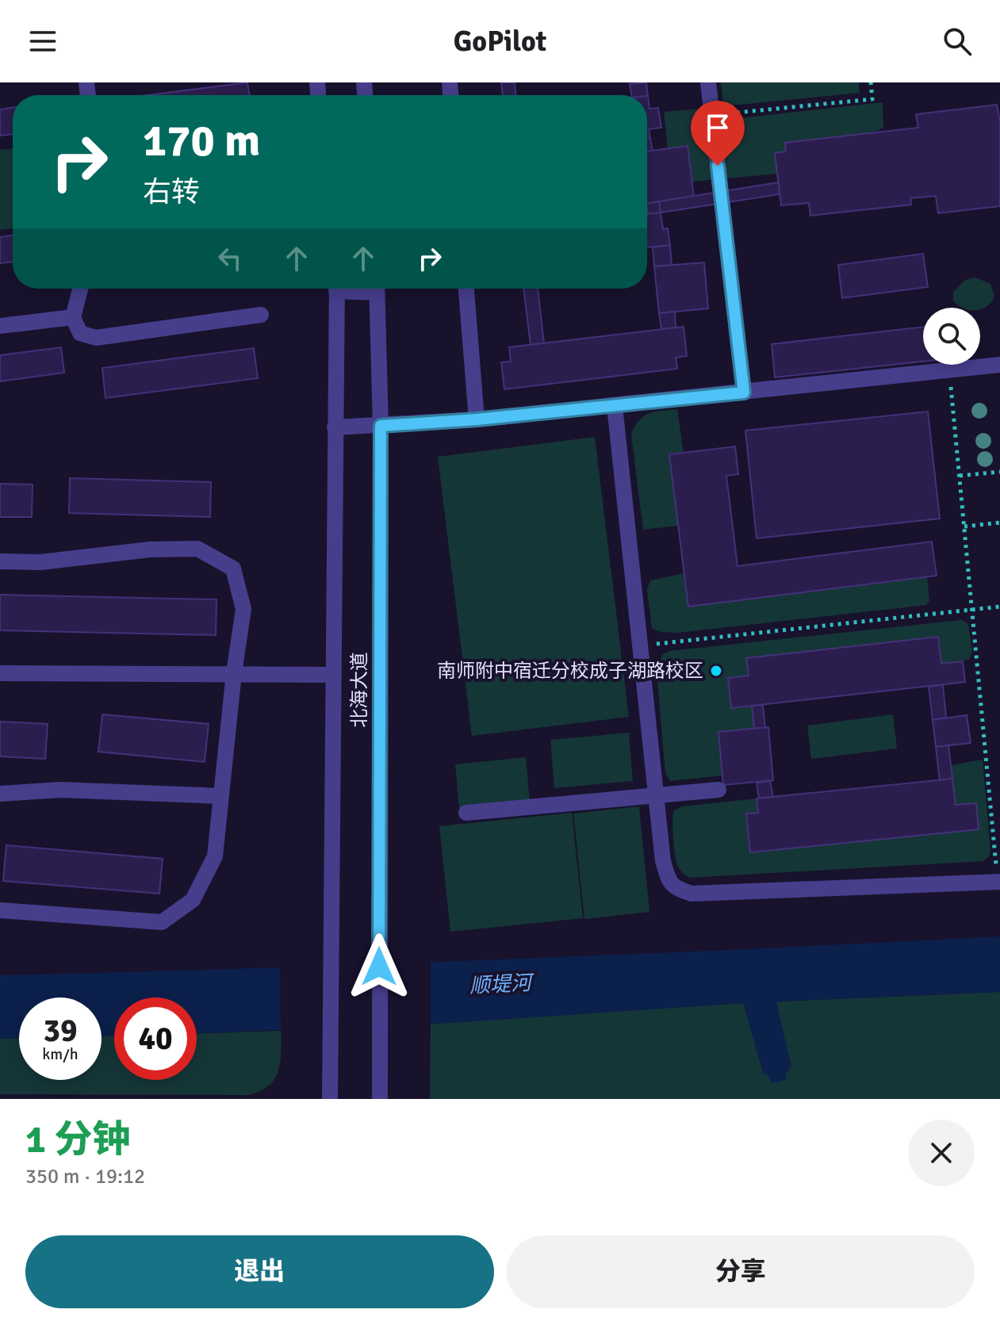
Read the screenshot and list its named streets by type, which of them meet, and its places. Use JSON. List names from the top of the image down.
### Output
{
  "streets": {
    "street": ["北海大道"]
  },
  "water": ["顺堤河"],
  "places": ["南师附中宿迁分校成子湖路校区"],
  "page": {
    "header": "GoPilot",
    "turn": ["170 m", "右转"],
    "speed": "39 km/h",
    "limit": "40",
    "heading": ["1 分钟", "350 m · 19:12"],
    "buttons": ["退出", "分享"]
  }
}
